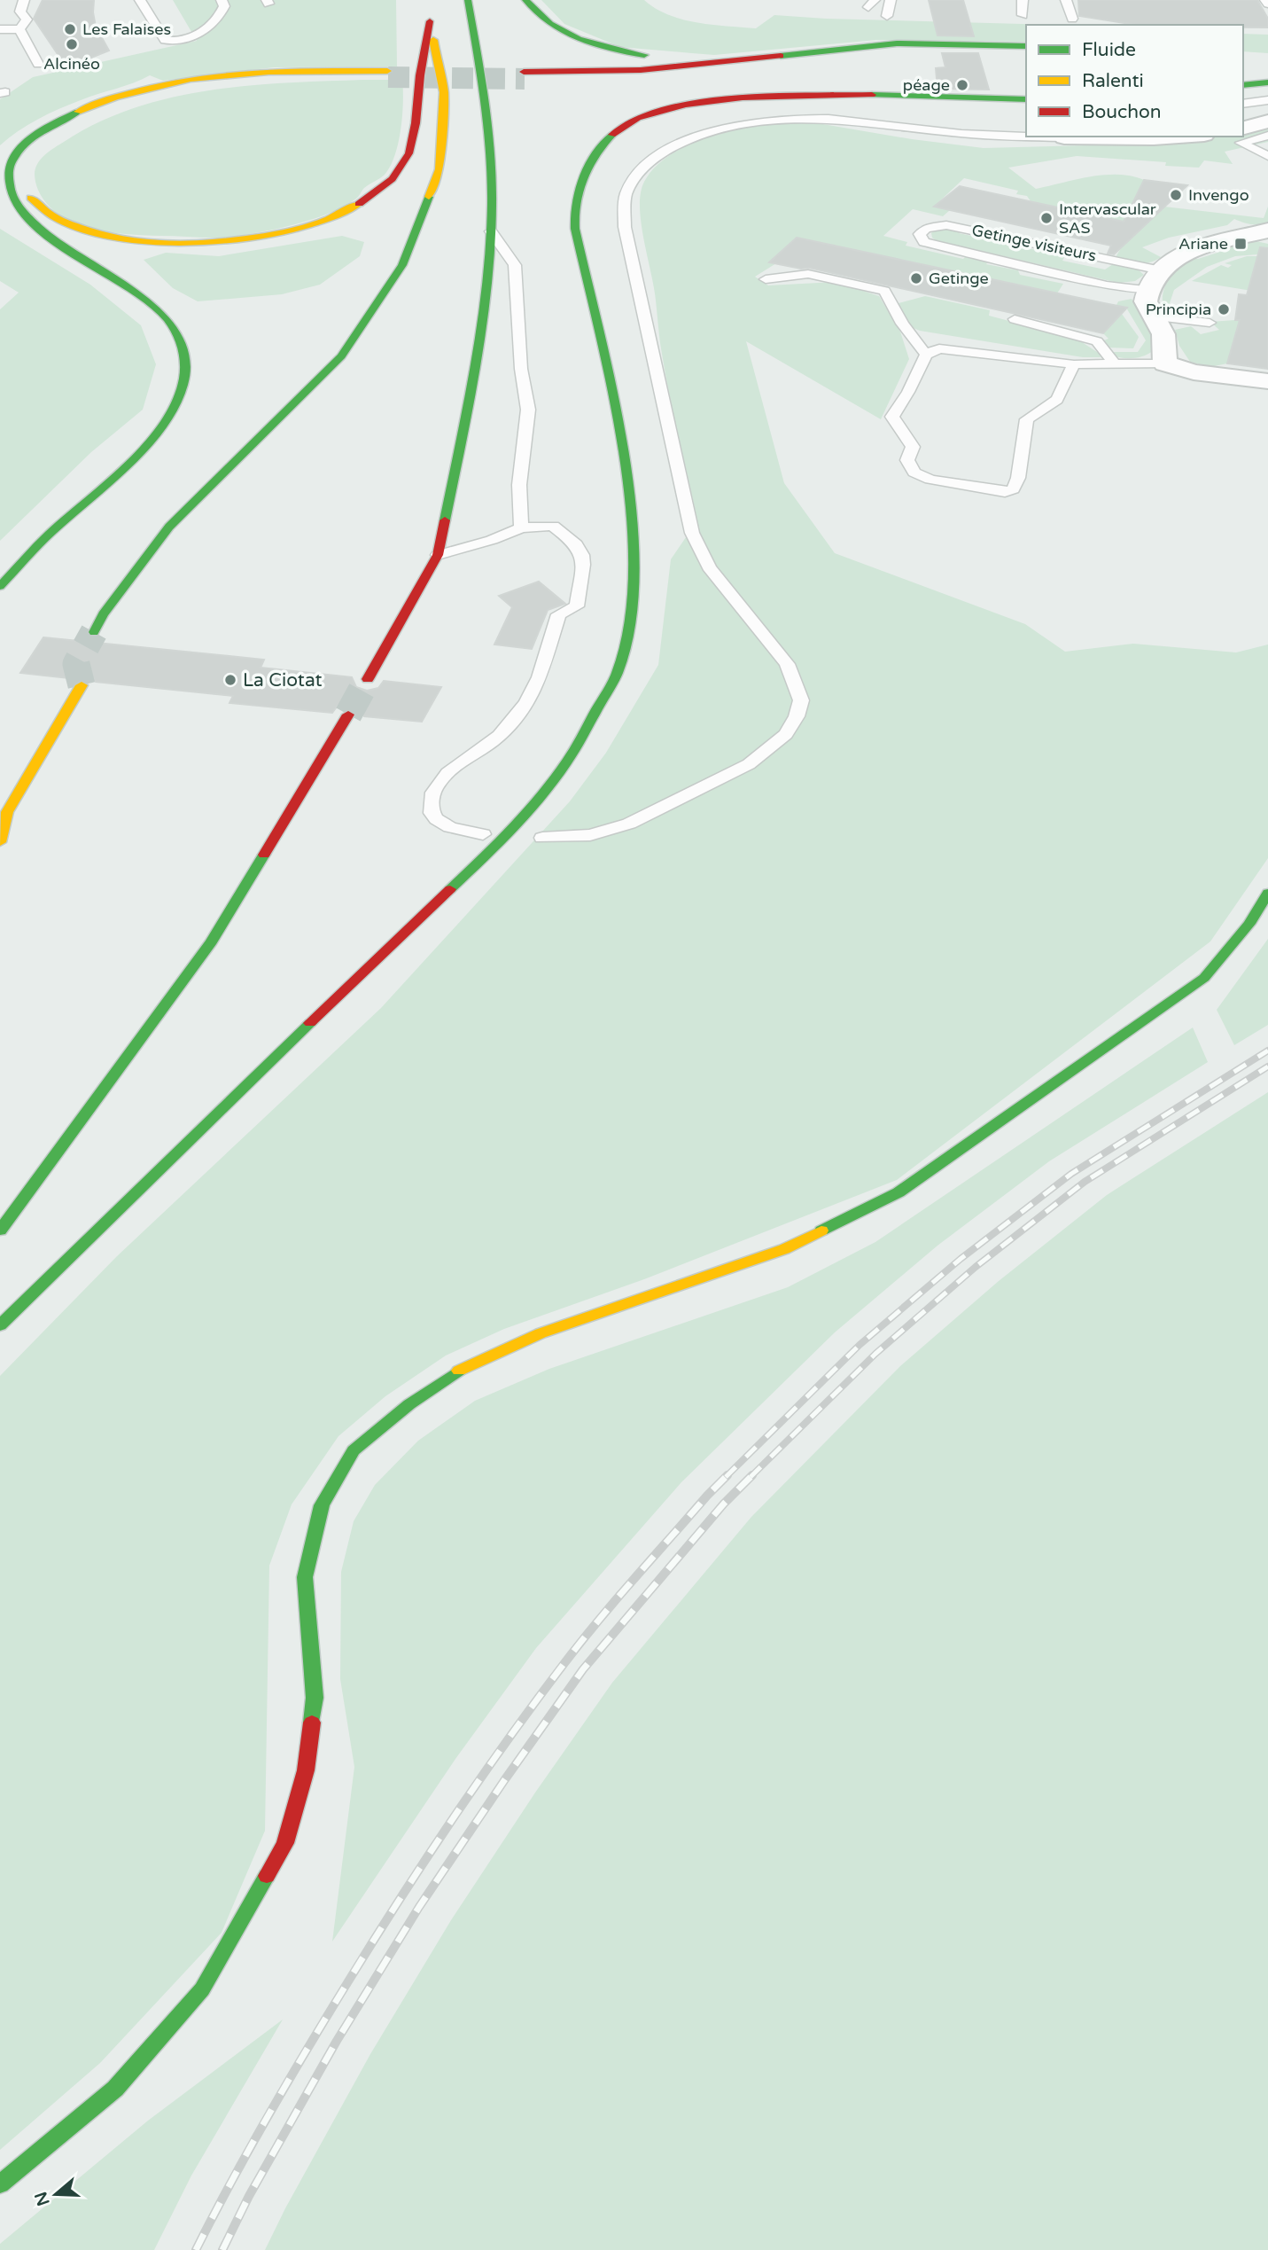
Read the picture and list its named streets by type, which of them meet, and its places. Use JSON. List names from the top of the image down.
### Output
{
  "streets": {
    "lane": ["Getinge visiteurs"]
  },
  "places": {
    "other": [
      "Les Falaises",
      "Alcinéo",
      "péage",
      "Invengo",
      "Intervascular SAS",
      "Getinge",
      "Principia",
      "La Ciotat"
    ],
    "transit": ["Ariane"]
  },
  "legend": ["Fluide", "Ralenti", "Bouchon"],
  "north": "left"
}
